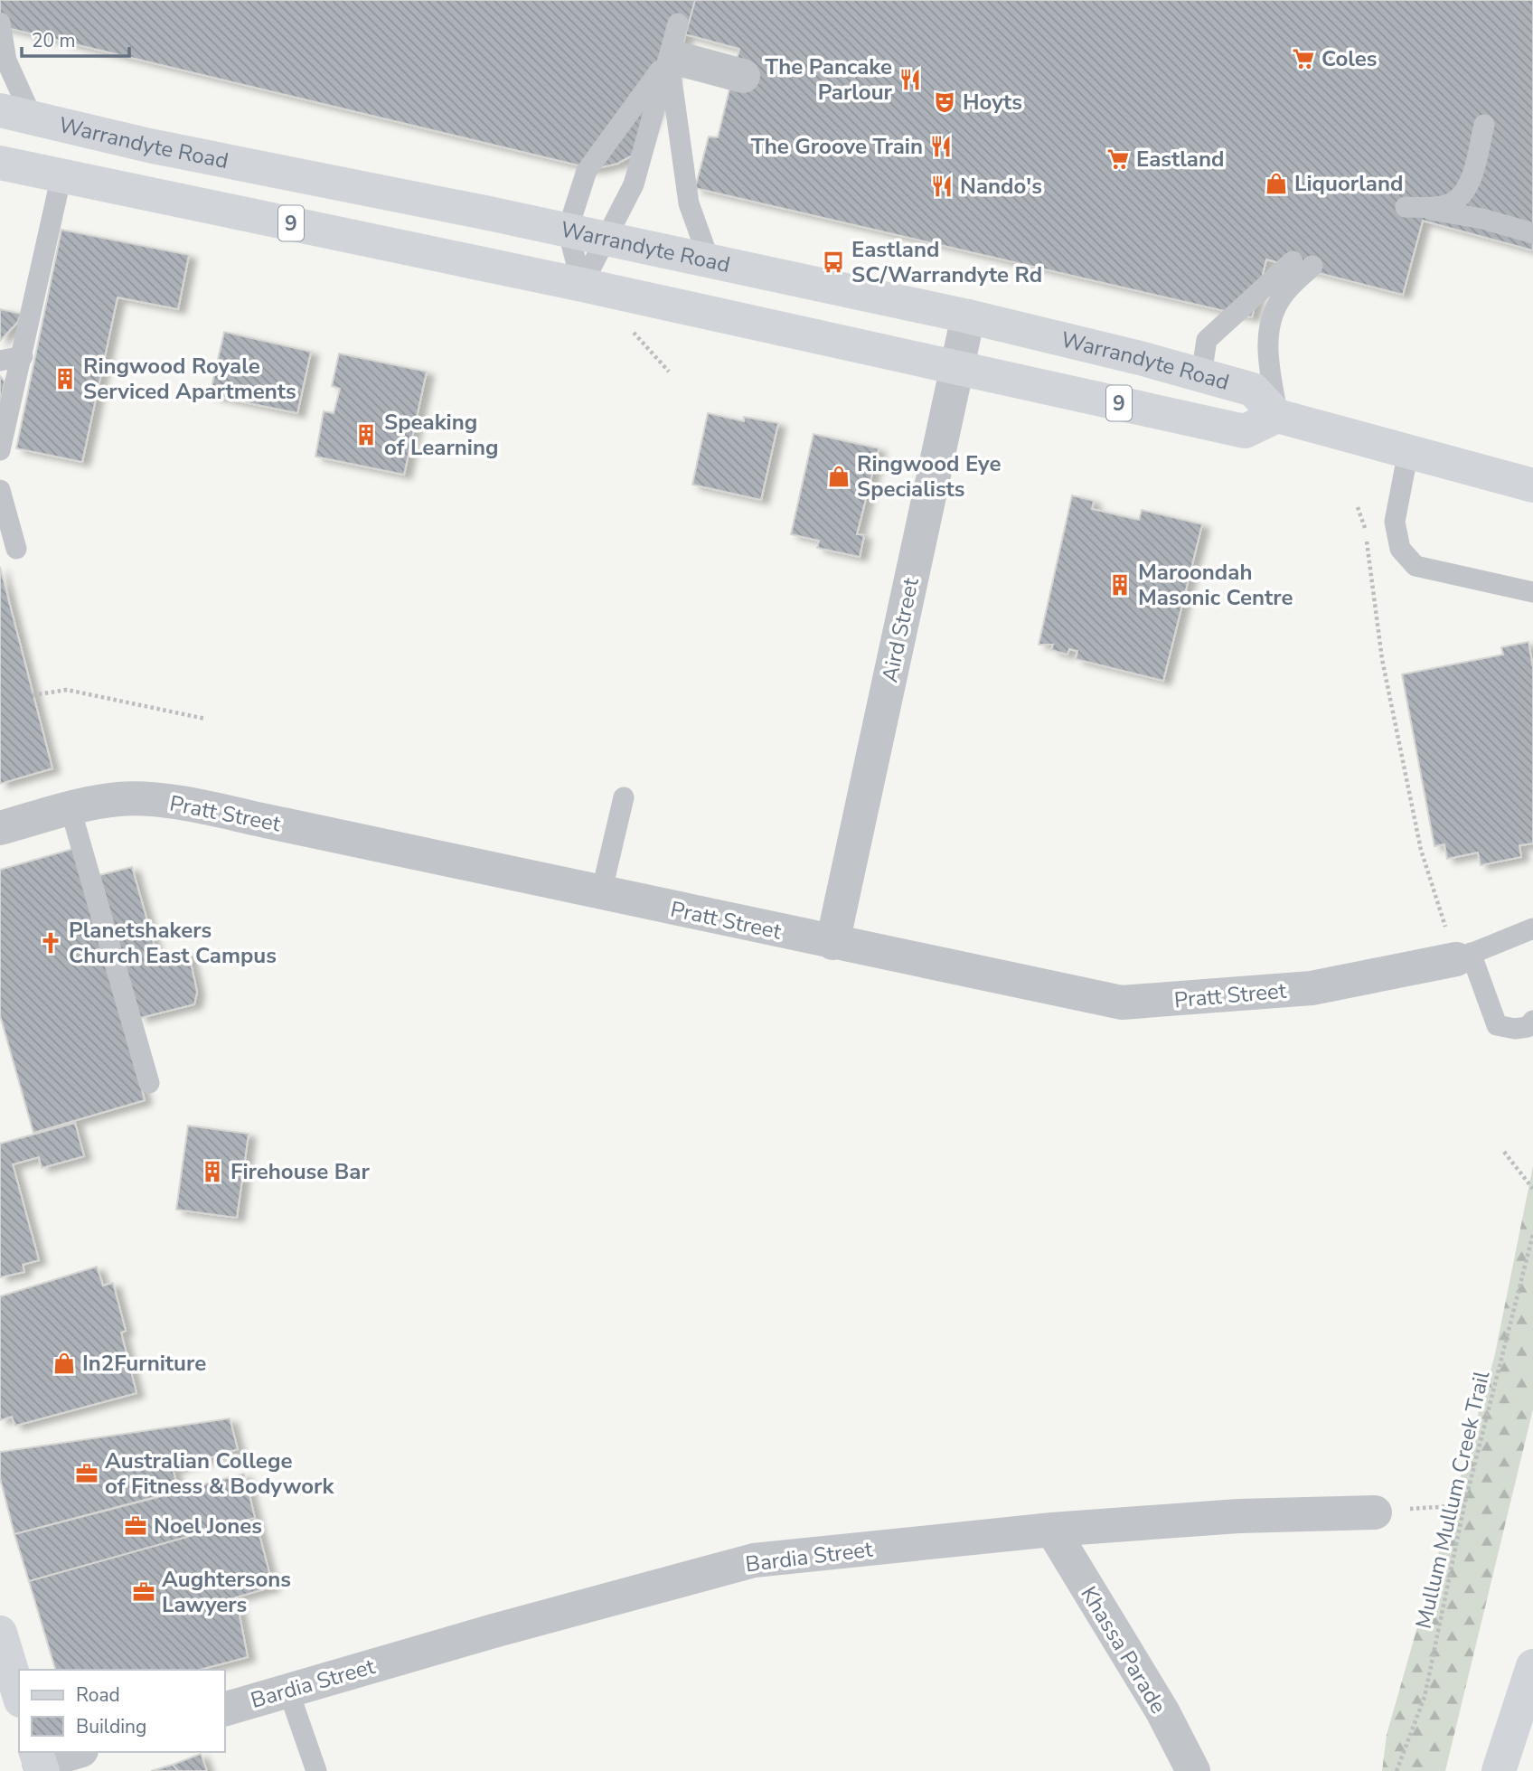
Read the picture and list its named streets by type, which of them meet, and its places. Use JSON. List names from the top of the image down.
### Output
{
  "streets": {
    "main road": ["Warrandyte Road", "9"],
    "street": [
      "Aird Street",
      "Pratt Street",
      "Bardia Street",
      "Khassa Parade"
    ],
    "path": ["Mullum Mullum Creek Trail"]
  },
  "crossings": [
    ["Warrandyte Road", "Aird Street"],
    ["Aird Street", "Pratt Street"],
    ["Bardia Street", "Khassa Parade"]
  ],
  "places": {
    "supermarket": ["Coles", "Eastland"],
    "restaurant": ["The Pancake Parlour", "The Groove Train", "Nando's"],
    "theatre": ["Hoyts"],
    "shop": ["Liquorland", "Ringwood Eye Specialists", "In2Furniture"],
    "bus stop": ["Eastland SC/Warrandyte Rd"],
    "building": [
      "Ringwood Royale Serviced Apartments",
      "Speaking of Learning",
      "Maroondah Masonic Centre",
      "Firehouse Bar"
    ],
    "church": ["Planetshakers Church East Campus"],
    "office": ["Australian College of Fitness & Bodywork", "Noel Jones", "Aughtersons Lawyers"]
  },
  "legend": ["Road", "Building"],
  "scale_bar": "20 m"
}
